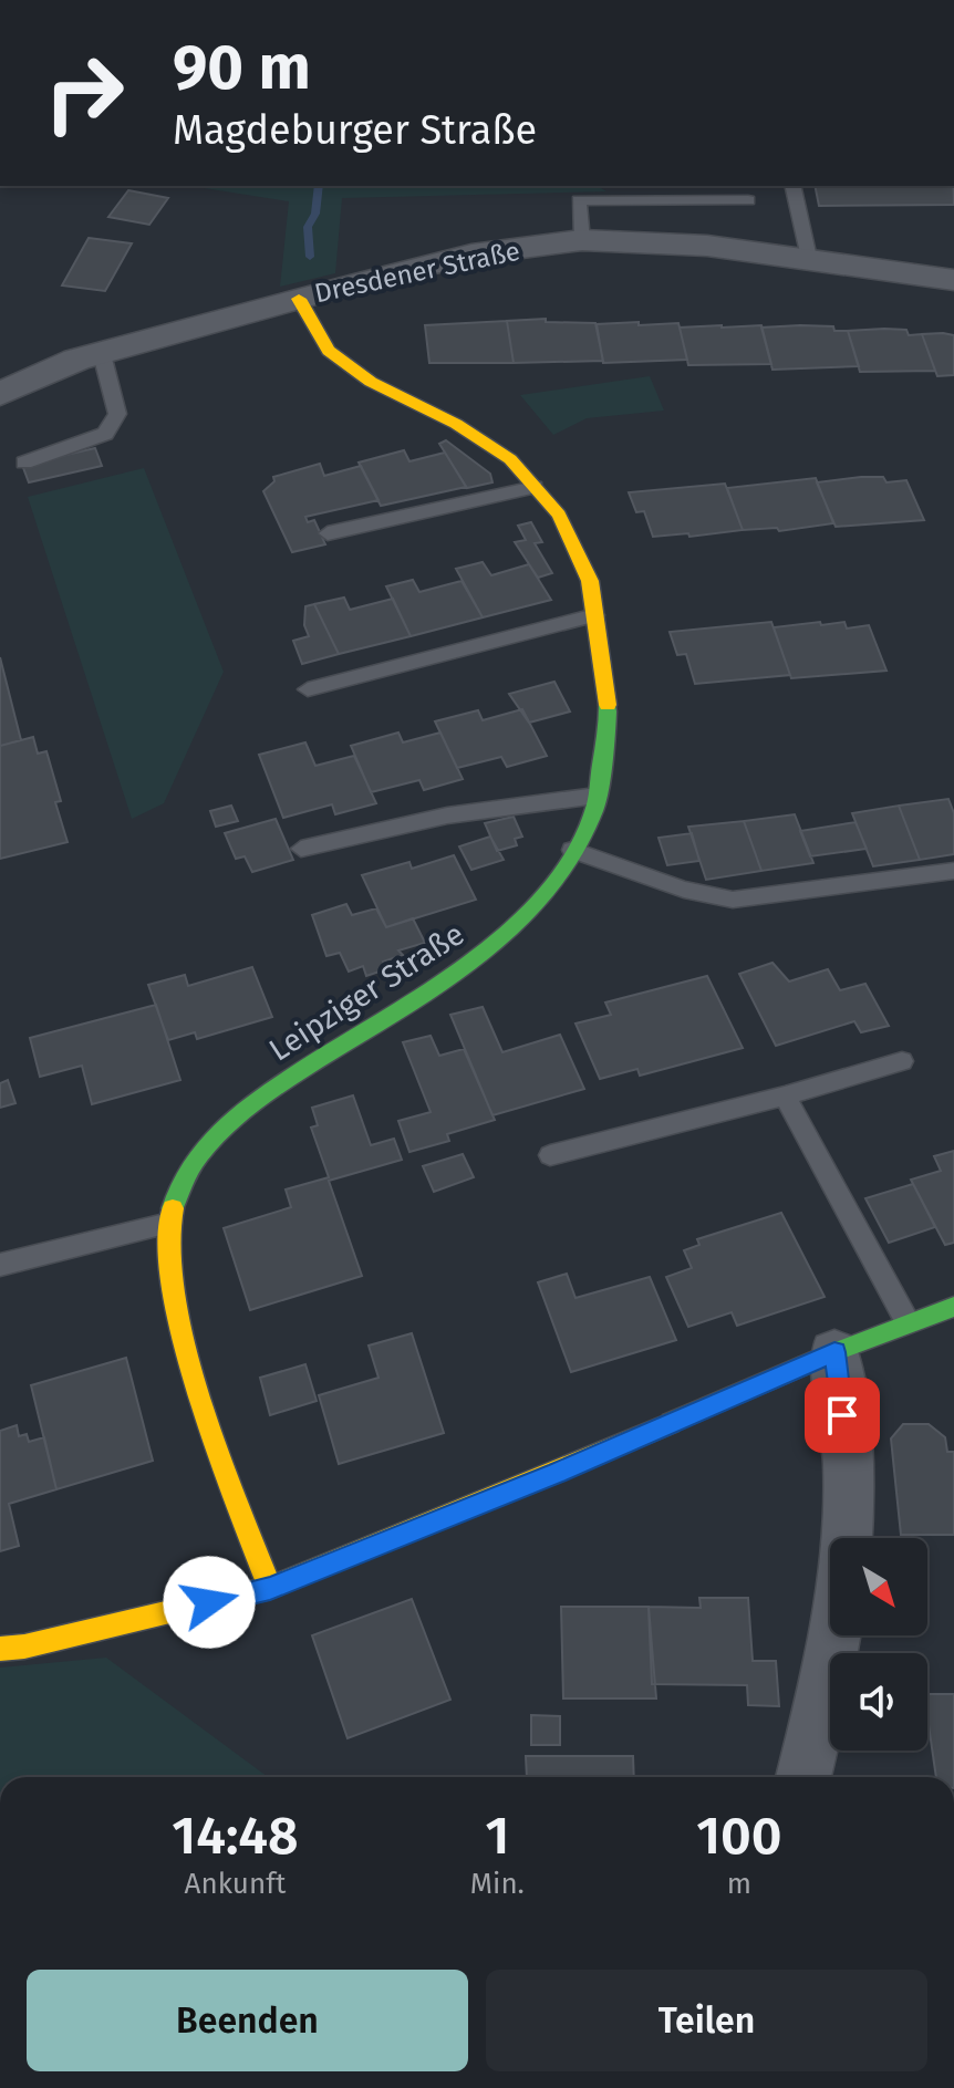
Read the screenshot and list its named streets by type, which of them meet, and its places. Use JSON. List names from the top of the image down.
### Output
{
  "streets": {
    "street": ["Dresdener Straße", "Leipziger Straße"]
  },
  "crossings": [
    ["Dresdener Straße", "Leipziger Straße"]
  ],
  "north": "bottom right",
  "page": {
    "turn": ["90 m", "Magdeburger Straße"],
    "eta": [
      "14:48",
      "Ankunft",
      "1",
      "Min.",
      "100",
      "m"
    ],
    "buttons": ["Beenden", "Teilen"]
  }
}
